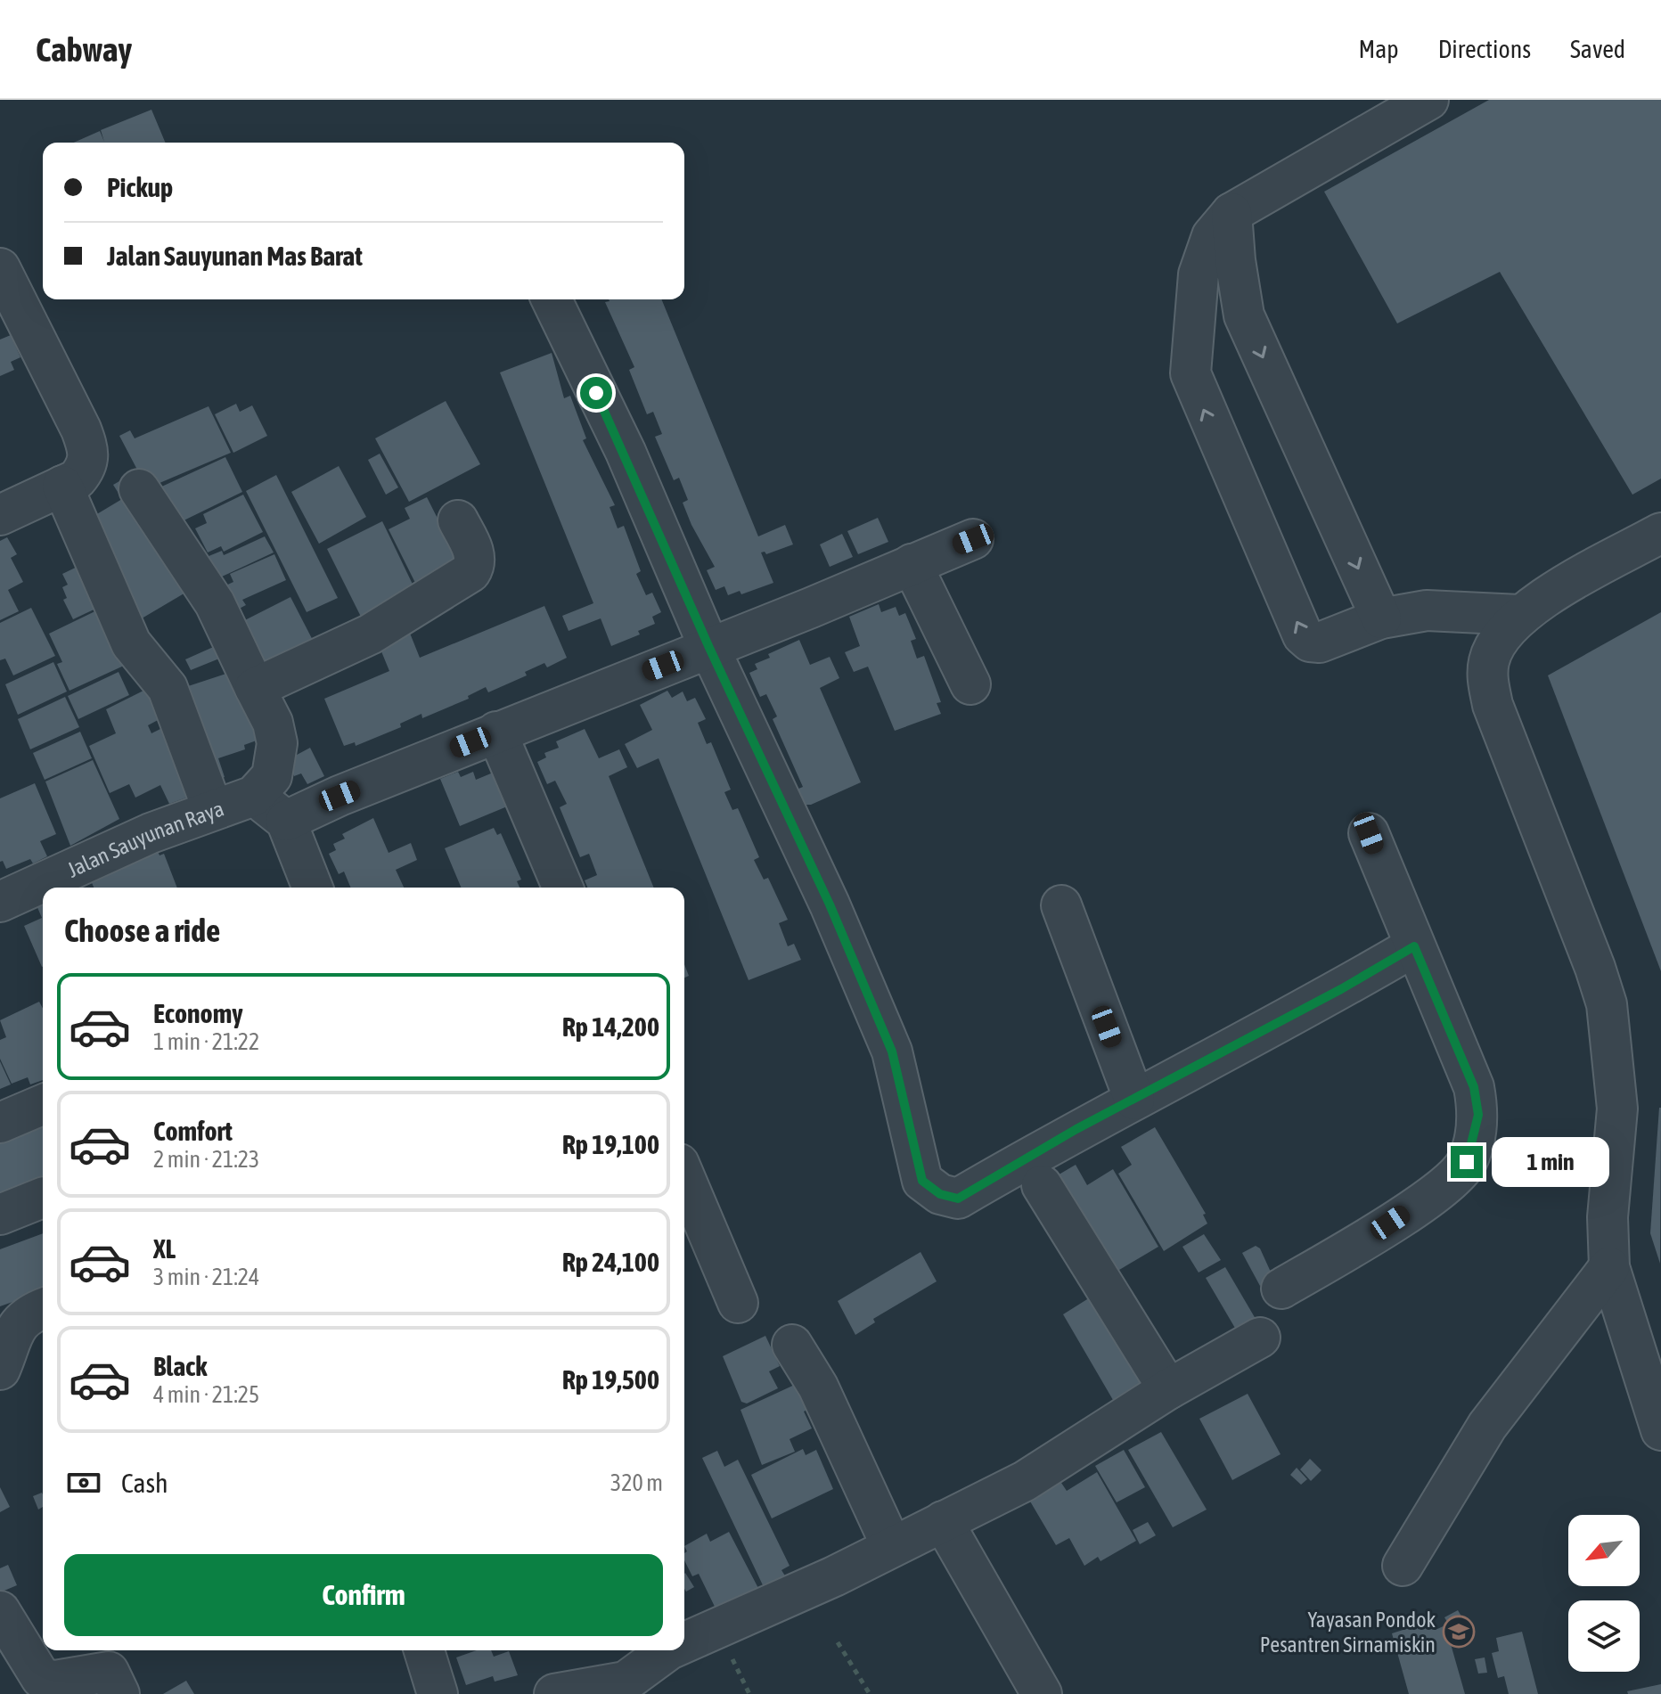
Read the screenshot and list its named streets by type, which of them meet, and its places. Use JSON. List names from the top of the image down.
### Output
{
  "streets": {
    "street": ["Jalan Sauyunan Raya"]
  },
  "places": {
    "school or university": ["Yayasan Pondok Pesantren Sirnamiskin"]
  },
  "north": "bottom left",
  "page": {
    "header": "Cabway",
    "nav": ["Map", "Directions", "Saved"],
    "banner": ["Pickup", "Jalan Sauyunan Mas Barat"],
    "heading": "Choose a ride",
    "list": [
      {
        "name": "Economy",
        "note": "1 min · 21:22",
        "value": "Rp 14,200"
      },
      {
        "name": "Comfort",
        "note": "2 min · 21:23",
        "value": "Rp 19,100"
      },
      {
        "name": "XL",
        "note": "3 min · 21:24",
        "value": "Rp 24,100"
      },
      {
        "name": "Black",
        "note": "4 min · 21:25",
        "value": "Rp 19,500"
      }
    ],
    "bubble": "1 min",
    "pay": ["Cash", "320 m"],
    "buttons": "Confirm"
  }
}
